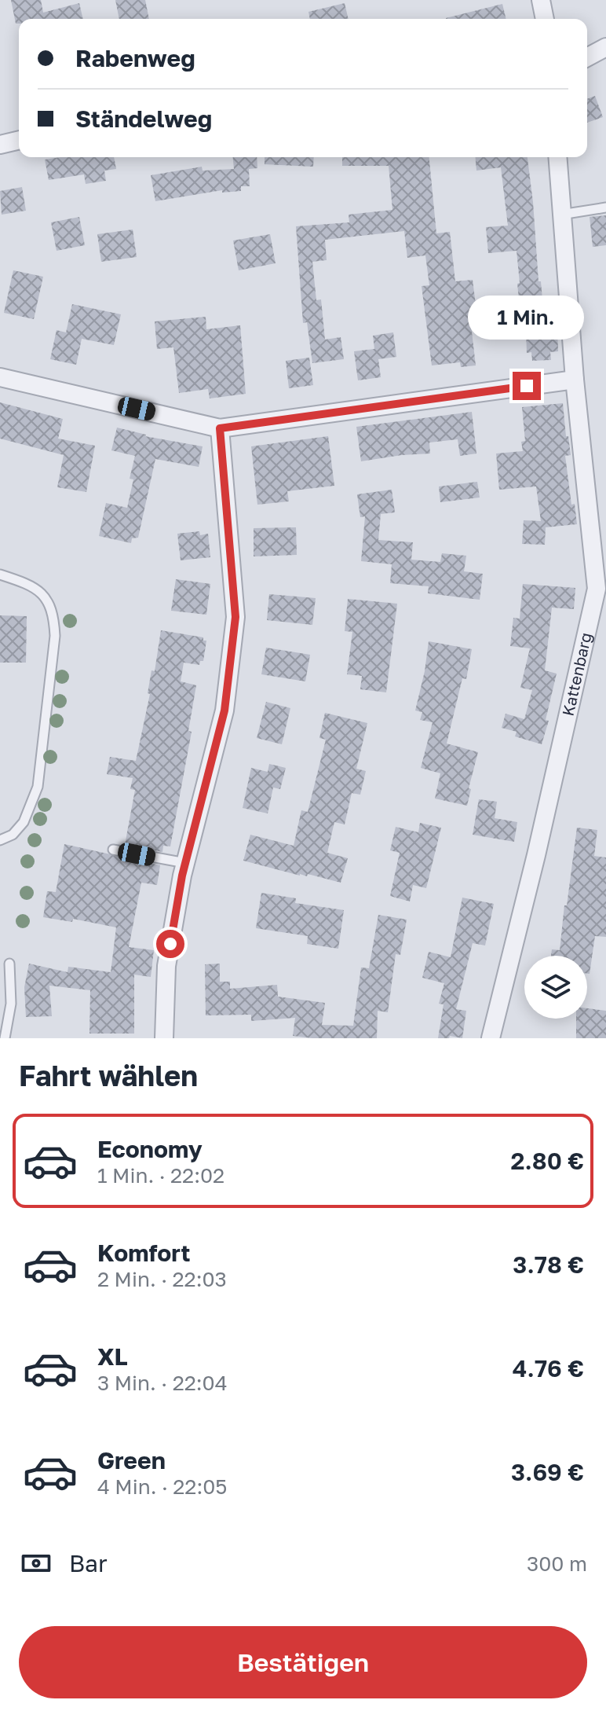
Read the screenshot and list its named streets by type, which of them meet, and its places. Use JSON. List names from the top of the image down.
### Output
{
  "streets": {
    "street": ["Kattenbarg"]
  },
  "page": {
    "banner": ["Rabenweg", "Ständelweg"],
    "bubble": "1 Min.",
    "heading": "Fahrt wählen",
    "list": [
      {
        "name": "Economy",
        "note": "1 Min. · 22:02",
        "value": "2.80 €"
      },
      {
        "name": "Komfort",
        "note": "2 Min. · 22:03",
        "value": "3.78 €"
      },
      {
        "name": "XL",
        "note": "3 Min. · 22:04",
        "value": "4.76 €"
      },
      {
        "name": "Green",
        "note": "4 Min. · 22:05",
        "value": "3.69 €"
      }
    ],
    "pay": ["Bar", "300 m"],
    "buttons": "Bestätigen"
  }
}
